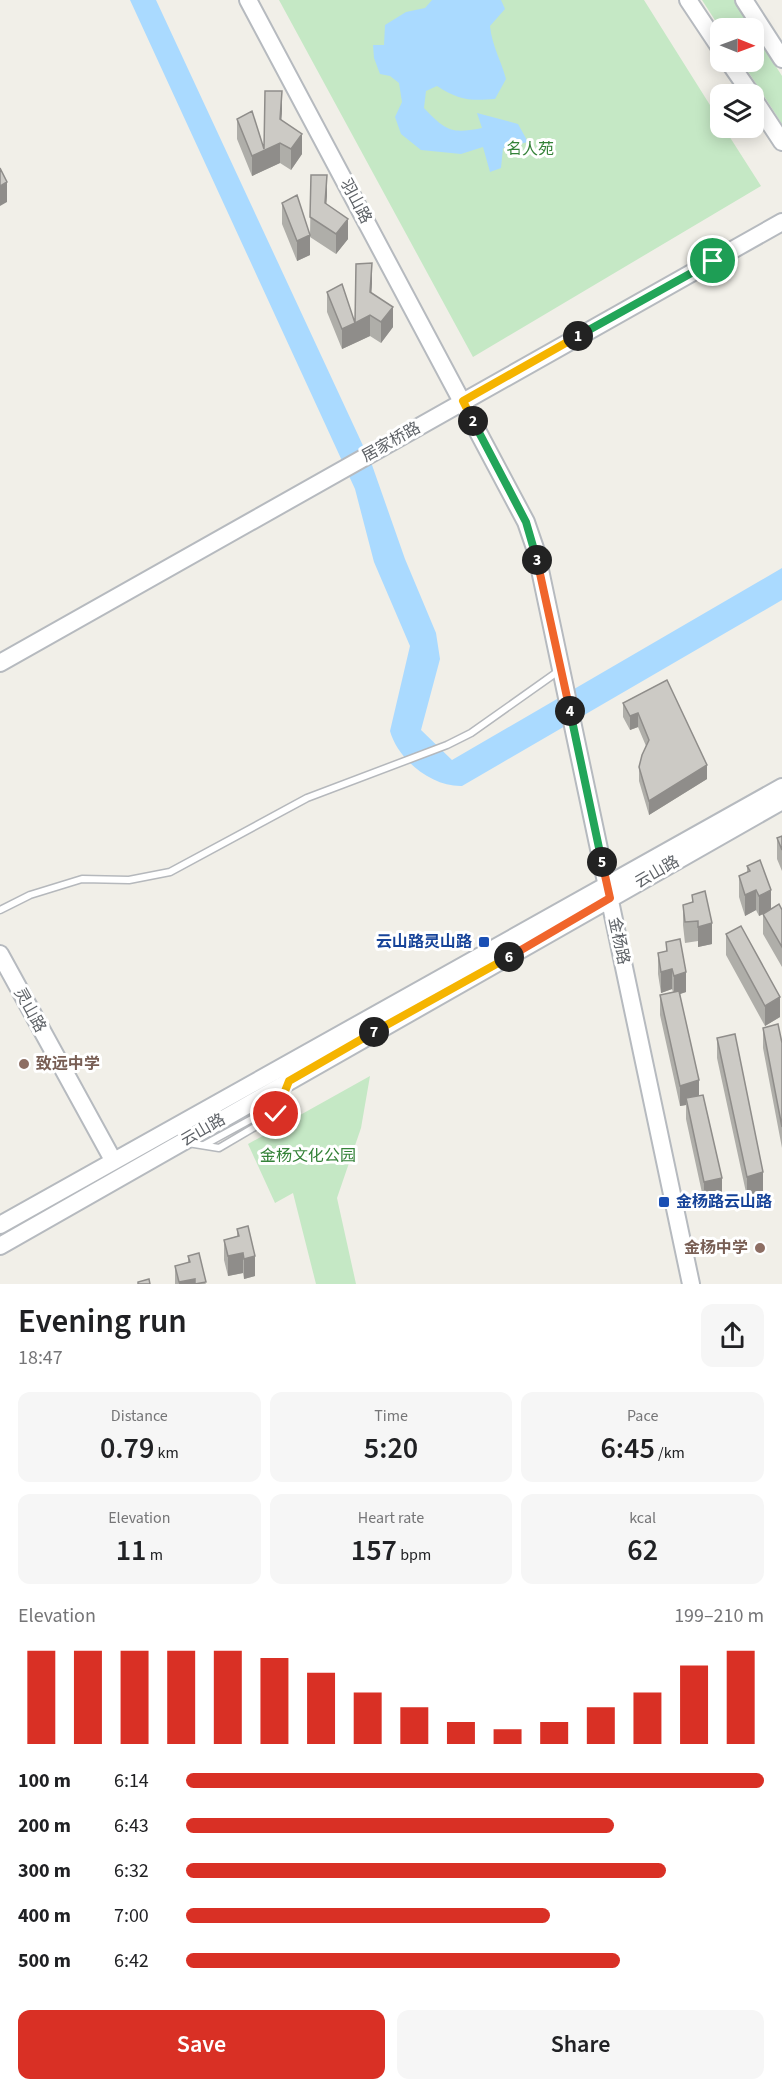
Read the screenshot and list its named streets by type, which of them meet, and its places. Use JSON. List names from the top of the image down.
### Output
{
  "streets": {
    "street": [
      "羽山路",
      "居家桥路",
      "云山路",
      "金杨路",
      "灵山路"
    ]
  },
  "crossings": [
    ["羽山路", "居家桥路"],
    ["羽山路", "金杨路"],
    ["居家桥路", "金杨路"],
    ["云山路", "金杨路"],
    ["云山路", "灵山路"]
  ],
  "parks": ["名人苑", "金杨文化公园"],
  "places": {
    "transit": ["云山路灵山路", "金杨路云山路"],
    "other": ["致远中学", "金杨中学"]
  },
  "north": "right",
  "page": {
    "pins": [
      "1",
      "2",
      "3",
      "4",
      "5",
      "6",
      "7"
    ],
    "heading": ["Evening run", "18:47"],
    "stats": [
      ["Distance", "0.79 km"],
      ["Time", "5:20"],
      ["Pace", "6:45 /km"],
      ["Elevation", "11 m"],
      ["Heart rate", "157 bpm"],
      ["kcal", "62"]
    ],
    "chart": ["Elevation", "199–210 m"],
    "list": [
      {
        "name": "100 m",
        "note": "6:14"
      },
      {
        "name": "200 m",
        "note": "6:43"
      },
      {
        "name": "300 m",
        "note": "6:32"
      },
      {
        "name": "400 m",
        "note": "7:00"
      },
      {
        "name": "500 m",
        "note": "6:42"
      }
    ],
    "buttons": ["Save", "Share"]
  }
}
